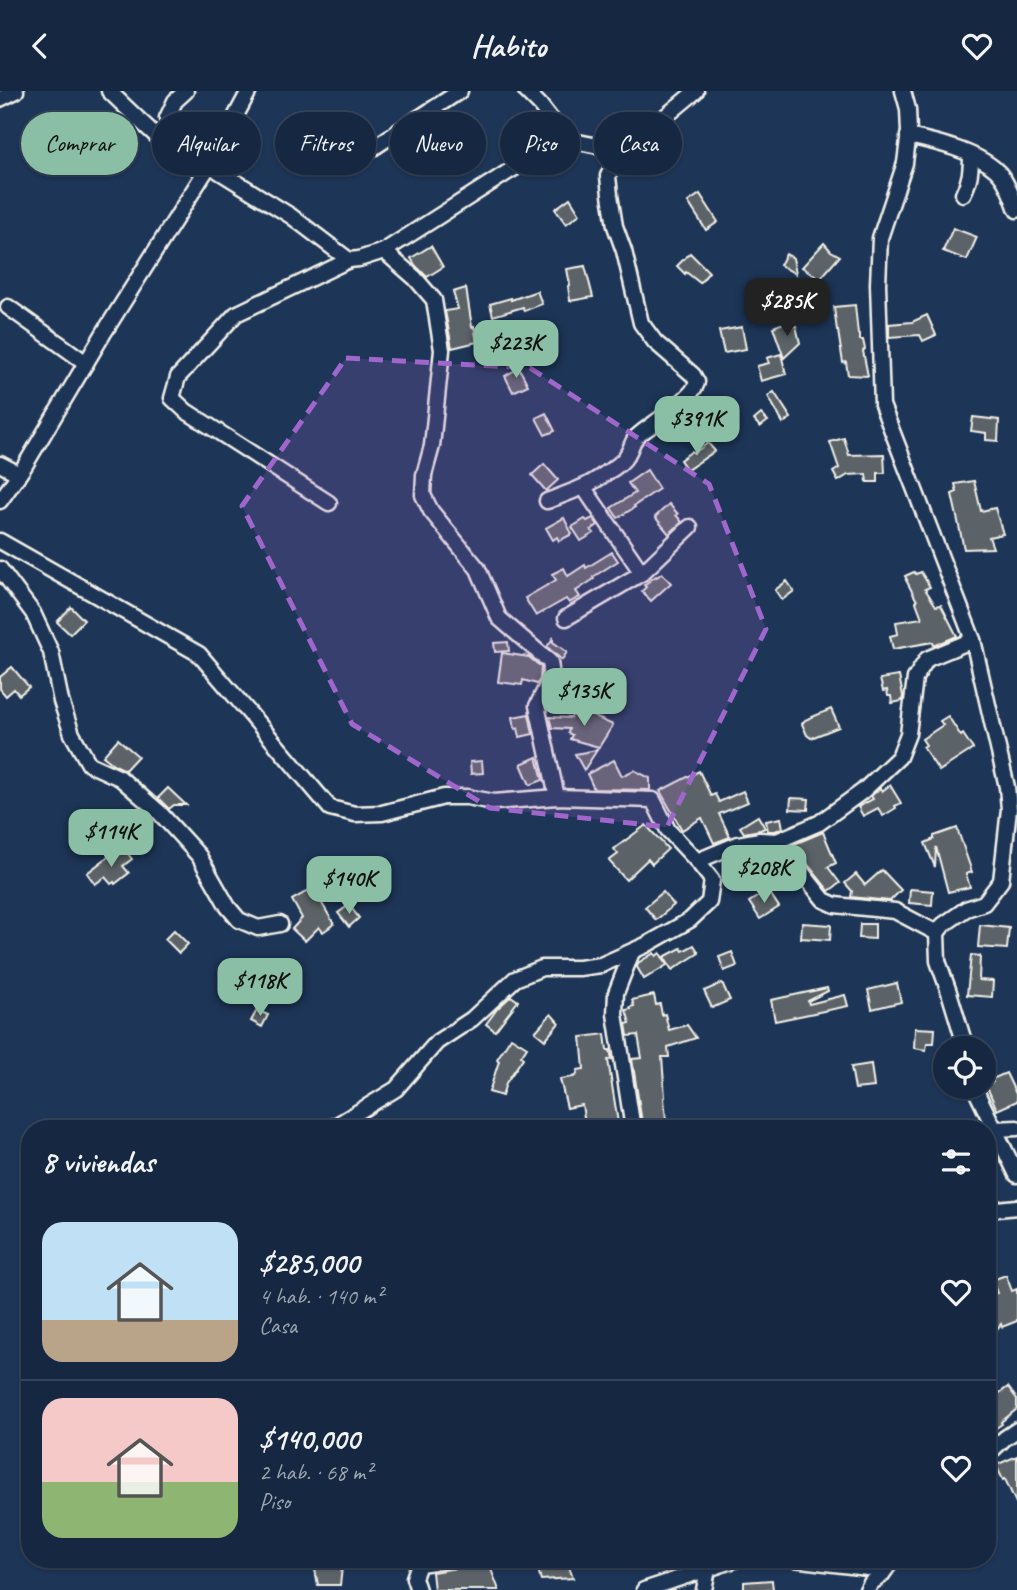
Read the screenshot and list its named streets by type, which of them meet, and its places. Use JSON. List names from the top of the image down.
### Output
{
  "page": {
    "header": "Habito",
    "chip": [
      "Comprar",
      "Alquilar",
      "Filtros",
      "Nuevo",
      "Piso",
      "Casa"
    ],
    "price": [
      "$285K",
      "$223K",
      "$391K",
      "$135K",
      "$114K",
      "$208K",
      "$140K",
      "$118K"
    ],
    "heading": "8 viviendas",
    "list": [
      {
        "name": "$285,000",
        "note": "4 hab. · 140 m² · Casa"
      },
      {
        "name": "$140,000",
        "note": "2 hab. · 68 m² · Piso"
      }
    ]
  }
}
